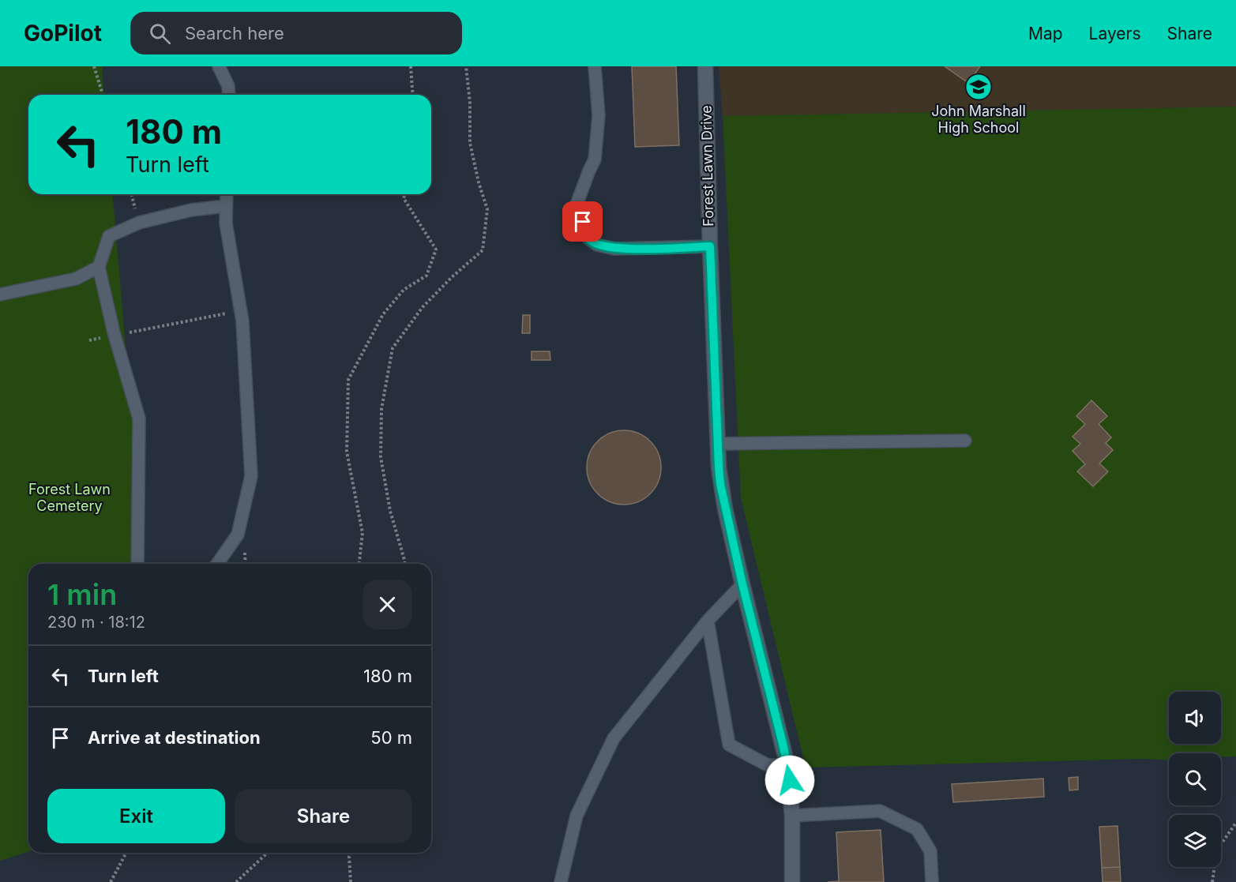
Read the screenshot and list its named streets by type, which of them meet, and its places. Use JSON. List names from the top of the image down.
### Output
{
  "streets": {
    "street": ["Forest Lawn Drive"]
  },
  "parks": ["Forest Lawn Cemetery"],
  "places": {
    "school or university": ["John Marshall High School"]
  },
  "page": {
    "header": "GoPilot",
    "search": "Search here",
    "nav": ["Map", "Layers", "Share"],
    "turn": ["180 m", "Turn left"],
    "heading": ["1 min", "230 m · 18:12"],
    "list": [
      {
        "name": "Turn left",
        "value": "180 m"
      },
      {
        "name": "Arrive at destination",
        "value": "50 m"
      }
    ],
    "buttons": ["Exit", "Share"]
  }
}
